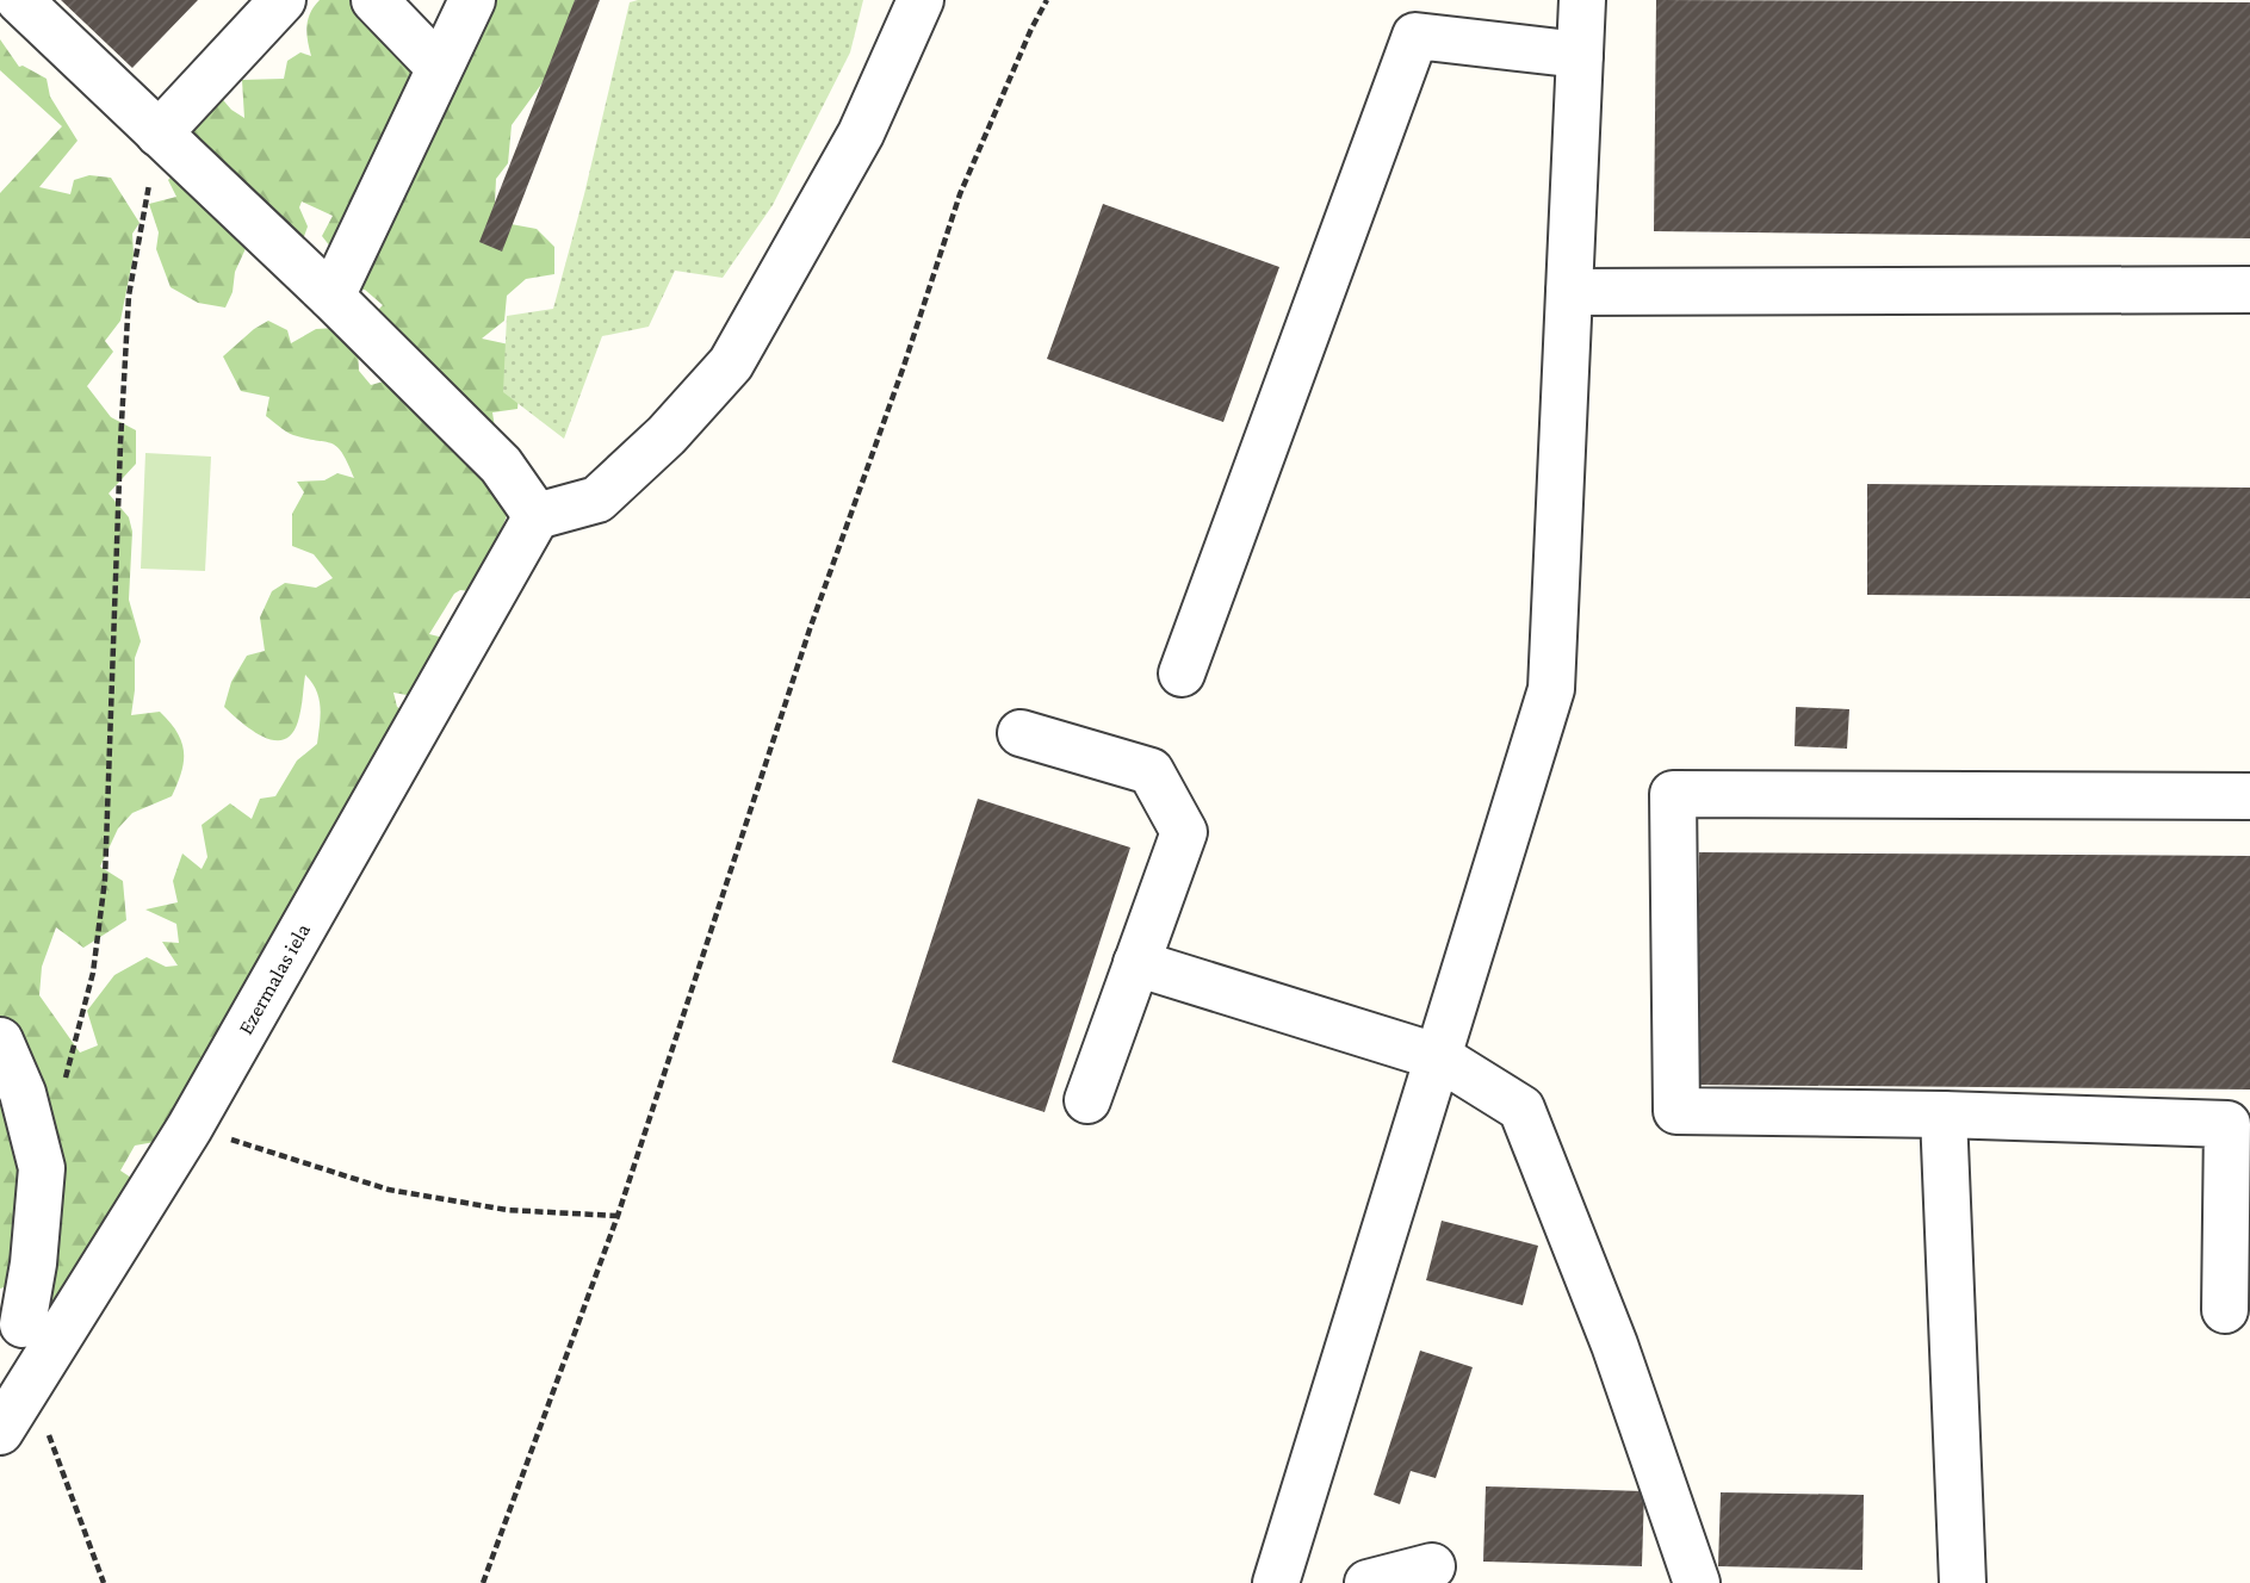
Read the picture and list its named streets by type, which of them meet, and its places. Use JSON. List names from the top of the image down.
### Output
{
  "streets": {
    "street": ["Ezermalas iela"]
  }
}
